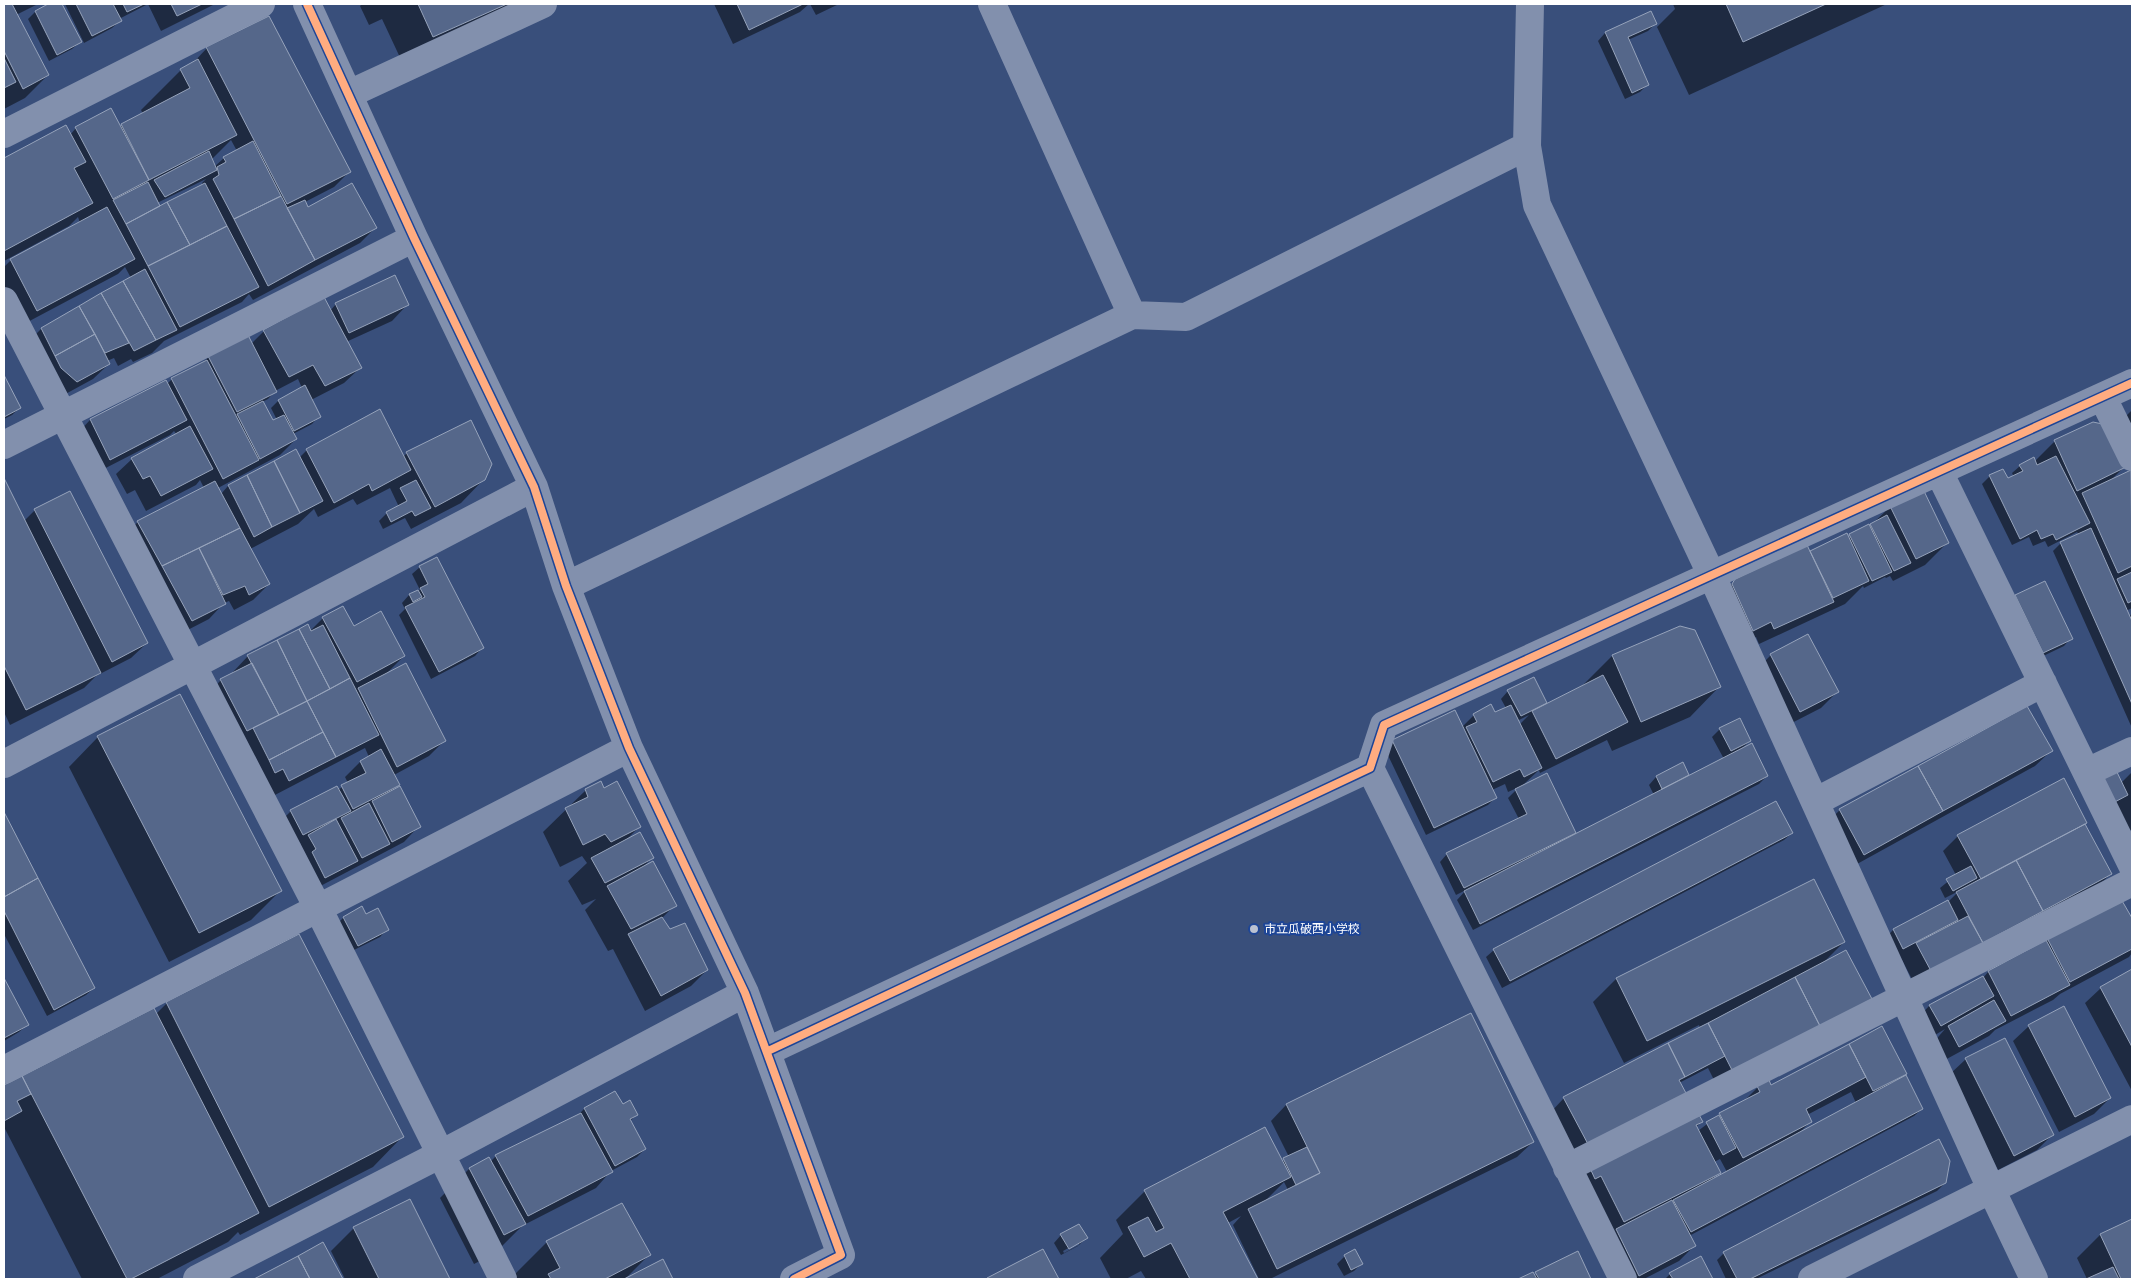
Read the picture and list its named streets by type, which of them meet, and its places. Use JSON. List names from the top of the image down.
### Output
{
  "places": ["市立瓜破西小学校"]
}
